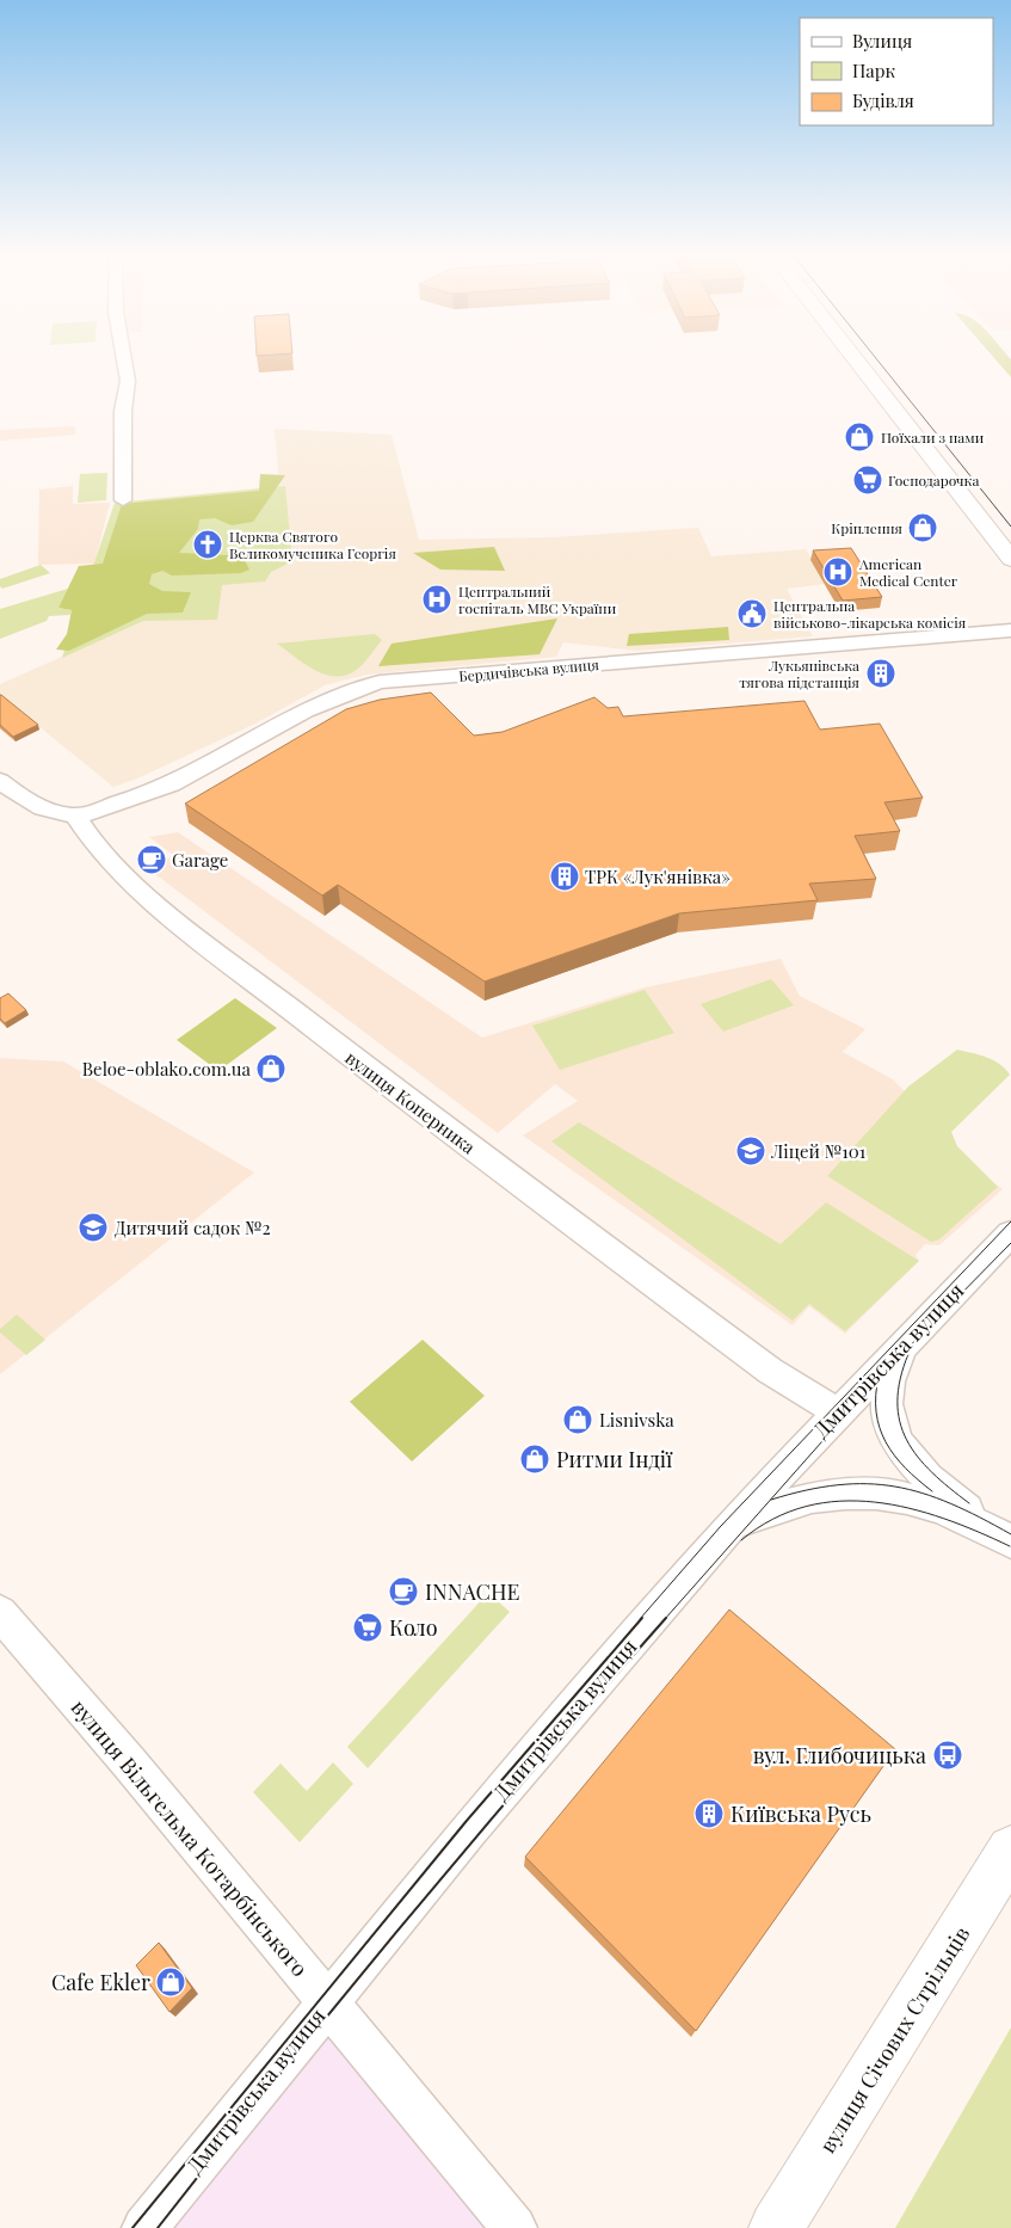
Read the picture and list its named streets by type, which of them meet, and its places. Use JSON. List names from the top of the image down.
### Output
{
  "streets": {
    "main road": ["вулиця Січових Стрільців"],
    "street": [
      "Бердичівська вулиця",
      "вулиця Коперника",
      "Дмитрівська вулиця",
      "вулиця Вільгельма Котарбінського"
    ]
  },
  "crossings": [
    ["Бердичівська вулиця", "вулиця Коперника"],
    ["вулиця Коперника", "Дмитрівська вулиця"],
    ["Дмитрівська вулиця", "вулиця Вільгельма Котарбінського"]
  ],
  "places": {
    "shop": [
      "Поїхали з нами",
      "Кріплення",
      "Beloe-oblako.com.ua",
      "Lisnivska",
      "Ритми Індії",
      "Cafe Ekler"
    ],
    "supermarket": ["Господарочка", "Коло"],
    "church": ["Церква Святого Великомученика Георгія"],
    "hospital": ["American Medical Center", "Центральний госпіталь МВС України"],
    "public building": ["Центральна військово-лікарська комісія"],
    "building": ["Лукьянiвська тягова пiдстанцiя", "ТРК «Лук'янівка»", "Київська Русь"],
    "cafe": ["Garage", "INNACHE"],
    "school or university": ["Ліцей №101", "Дитячий садок №2"],
    "bus stop": ["вул. Глибочицька"]
  },
  "legend": ["Вулиця", "Парк", "Будівля"]
}
